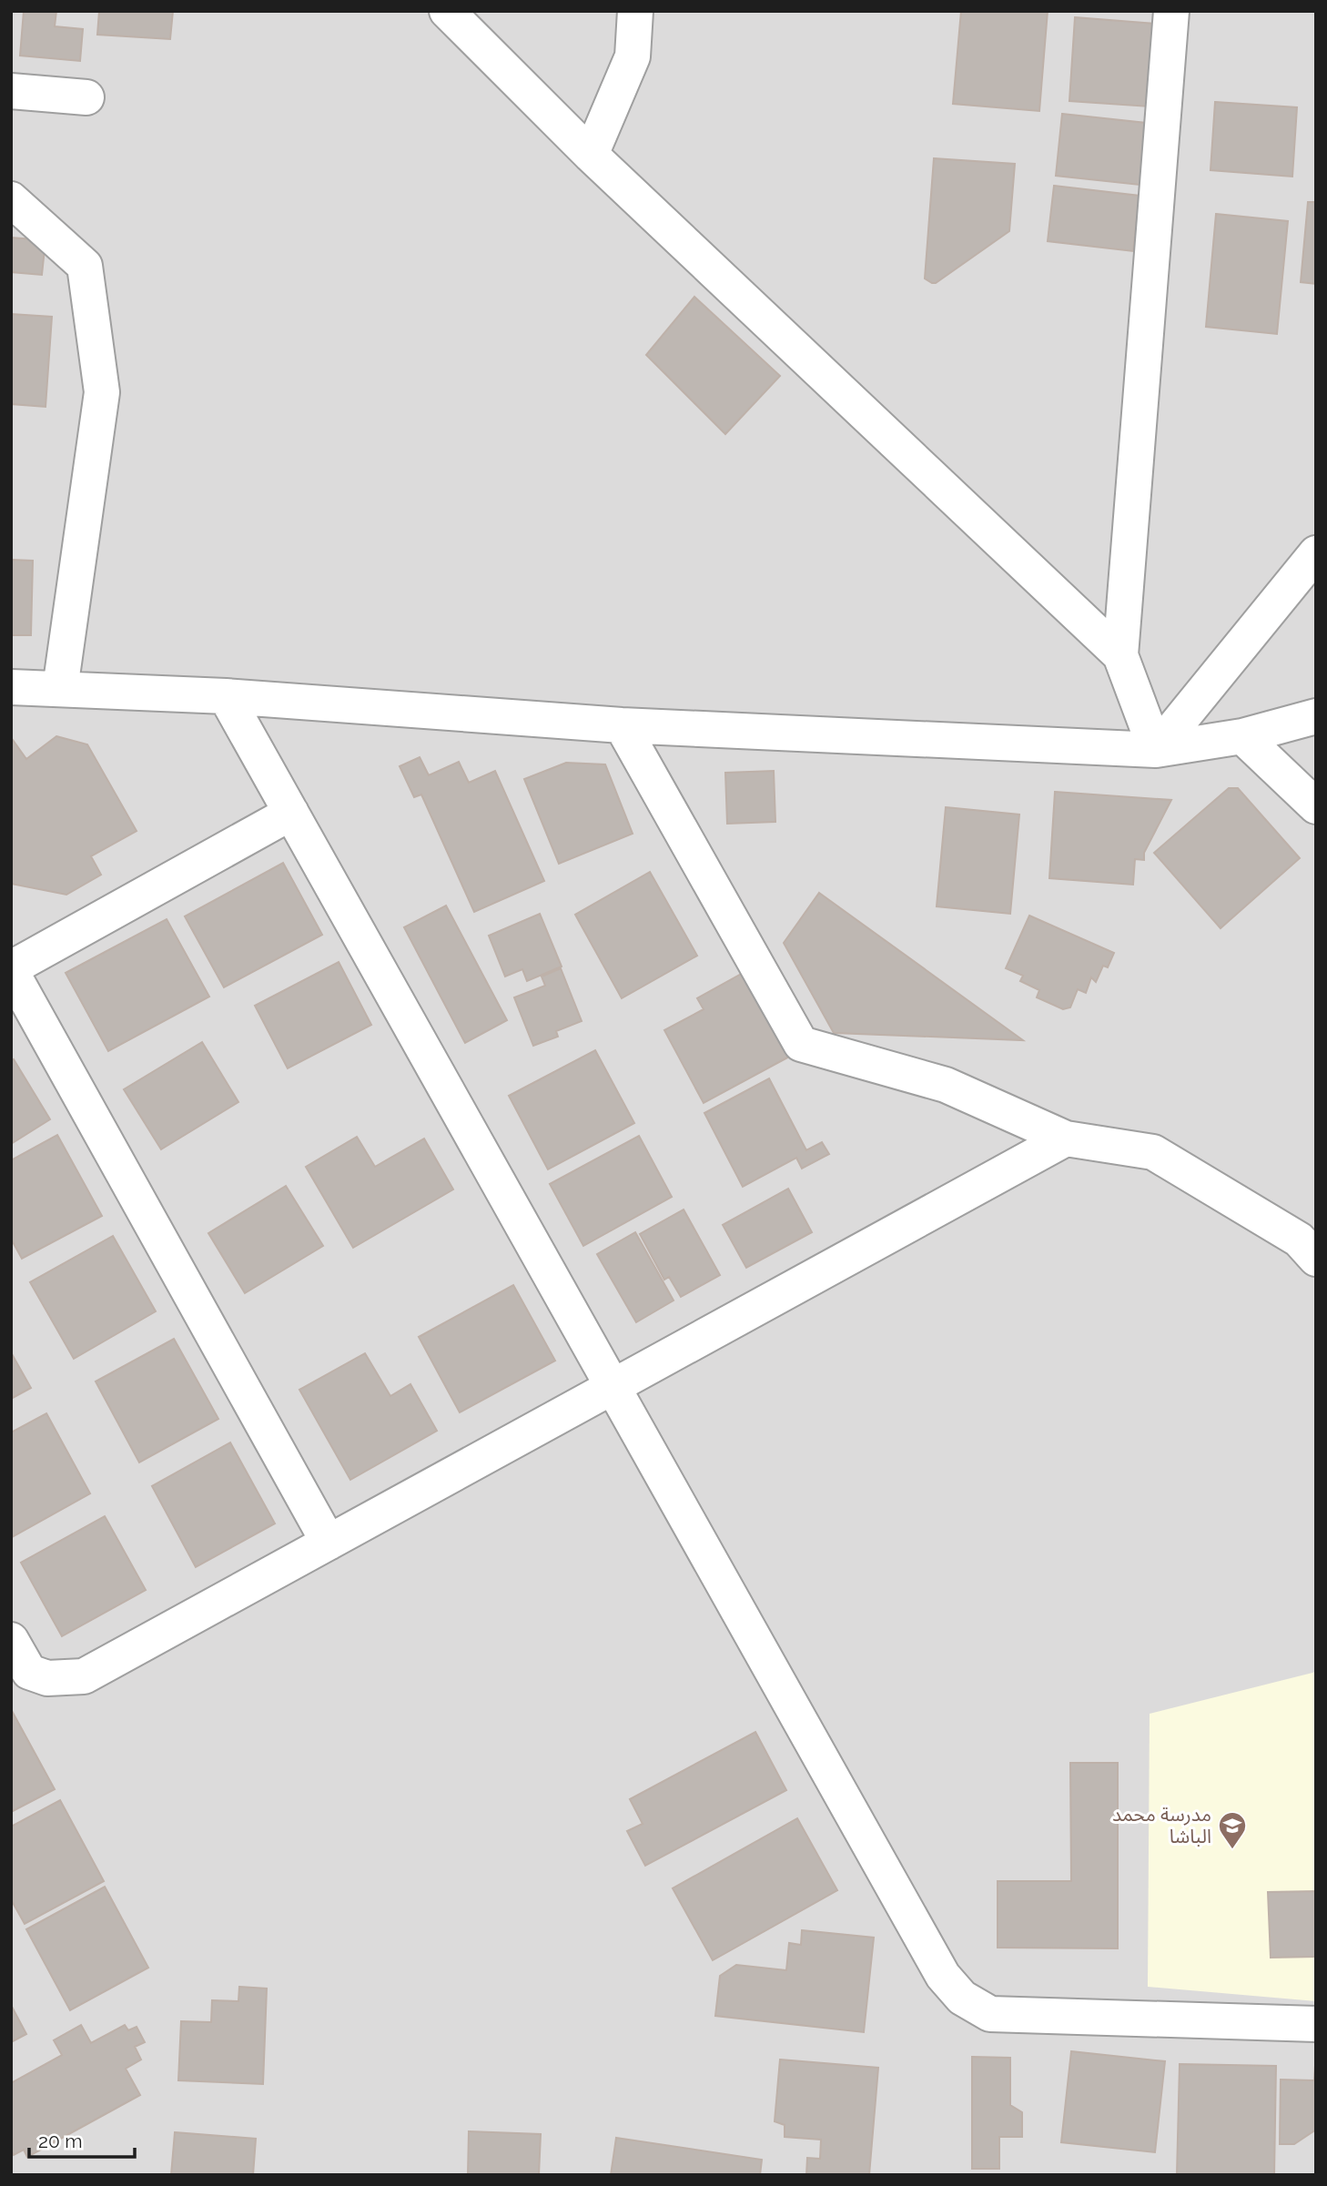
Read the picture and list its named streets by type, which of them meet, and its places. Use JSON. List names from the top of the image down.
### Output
{
  "places": {
    "school or university": ["مدرسة محمد الباشا"]
  },
  "scale_bar": "20 m"
}
